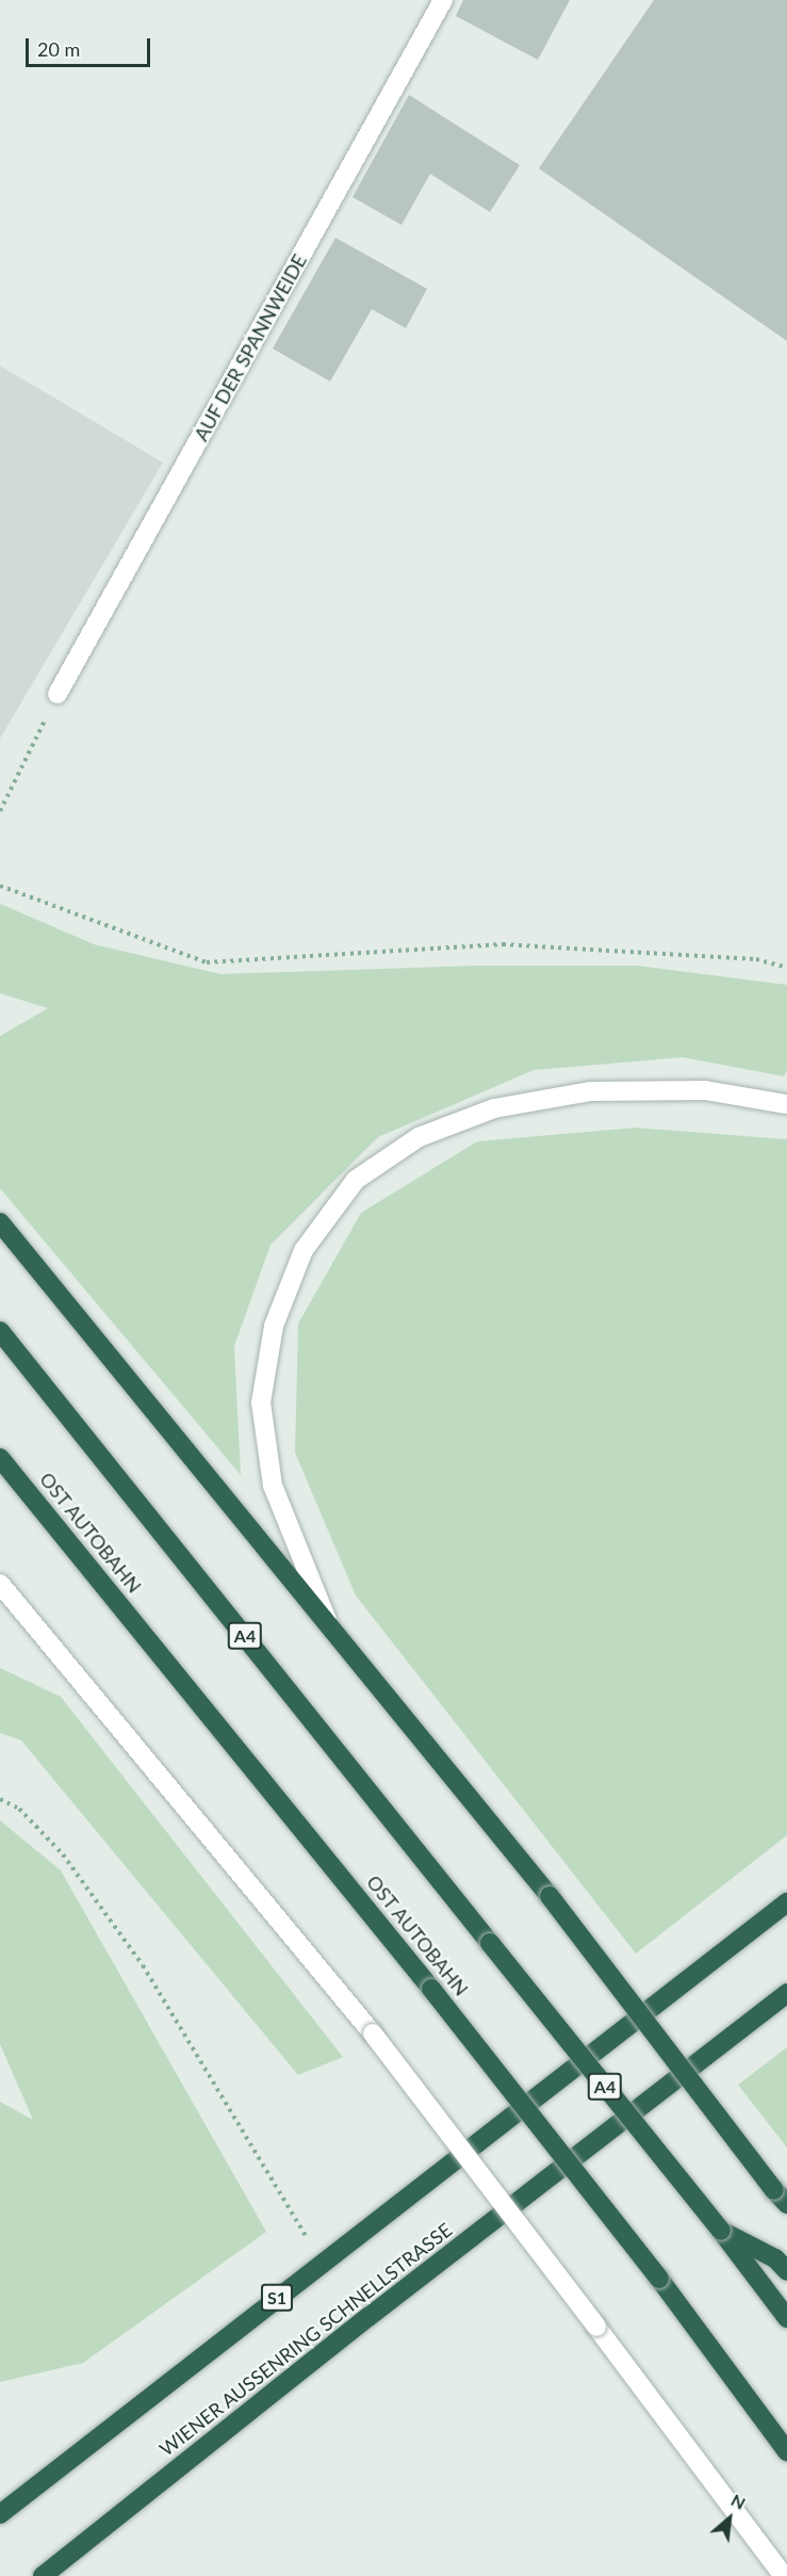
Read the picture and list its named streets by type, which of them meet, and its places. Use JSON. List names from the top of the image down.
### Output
{
  "streets": {
    "highway": [
      "OST AUTOBAHN",
      "A4",
      "S1",
      "WIENER AUSSENRING SCHNELLSTRASSE"
    ],
    "street": ["AUF DER SPANNWEIDE"]
  },
  "scale_bar": "20 m",
  "north": "top right"
}
